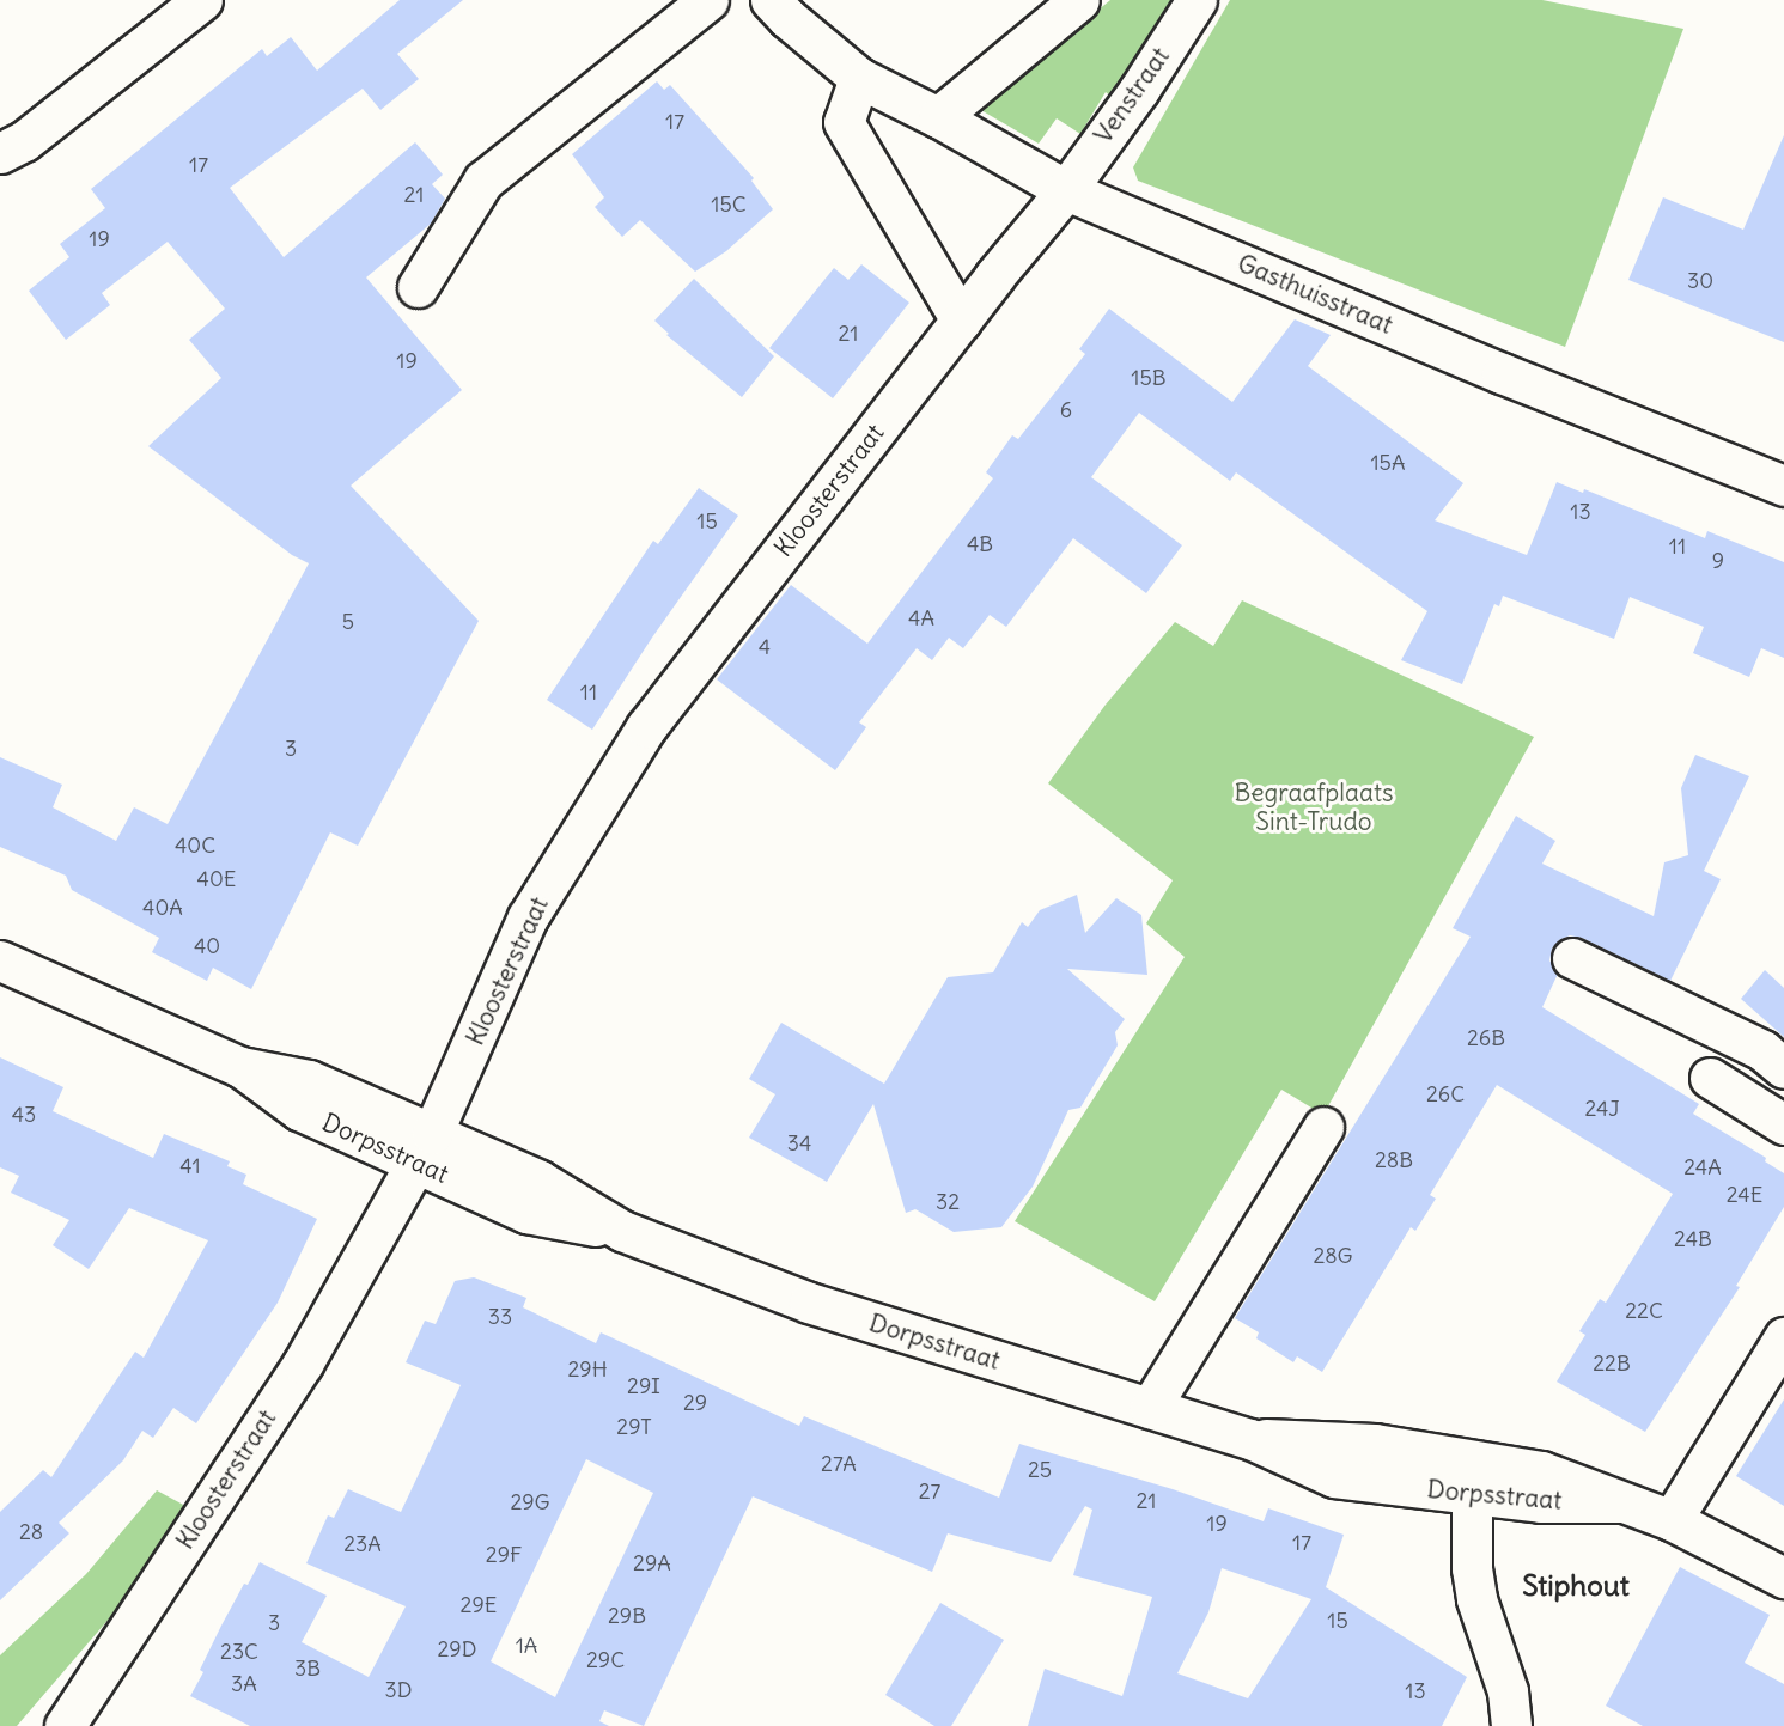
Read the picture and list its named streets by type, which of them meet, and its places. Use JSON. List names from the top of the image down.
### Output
{
  "streets": {
    "street": [
      "Venstraat",
      "Gasthuisstraat",
      "Kloosterstraat",
      "Dorpsstraat"
    ]
  },
  "crossings": [
    ["Venstraat", "Gasthuisstraat"],
    ["Venstraat", "Kloosterstraat"],
    ["Gasthuisstraat", "Kloosterstraat"],
    ["Kloosterstraat", "Dorpsstraat"]
  ],
  "districts": ["Stiphout"],
  "parks": ["Begraafplaats Sint-Trudo"],
  "house_numbers": [
    "17",
    "17",
    "21",
    "15C",
    "19",
    "30",
    "21",
    "19",
    "15B",
    "6",
    "15A",
    "13",
    "15",
    "4B",
    "11",
    "9",
    "4A",
    "5",
    "4",
    "11",
    "3",
    "40C",
    "40E",
    "40A",
    "40",
    "26B",
    "26C",
    "24J",
    "43",
    "34",
    "28B",
    "41",
    "24A",
    "24E",
    "32",
    "24B",
    "28G",
    "22C",
    "33",
    "22B",
    "29H",
    "29I",
    "29",
    "29T",
    "27A",
    "25",
    "27",
    "21",
    "29G",
    "19",
    "28",
    "17",
    "23A",
    "29F",
    "29A",
    "29E",
    "29B",
    "15",
    "3",
    "1A",
    "29D",
    "23C",
    "29C",
    "3B",
    "3A",
    "3D",
    "13"
  ]
}
